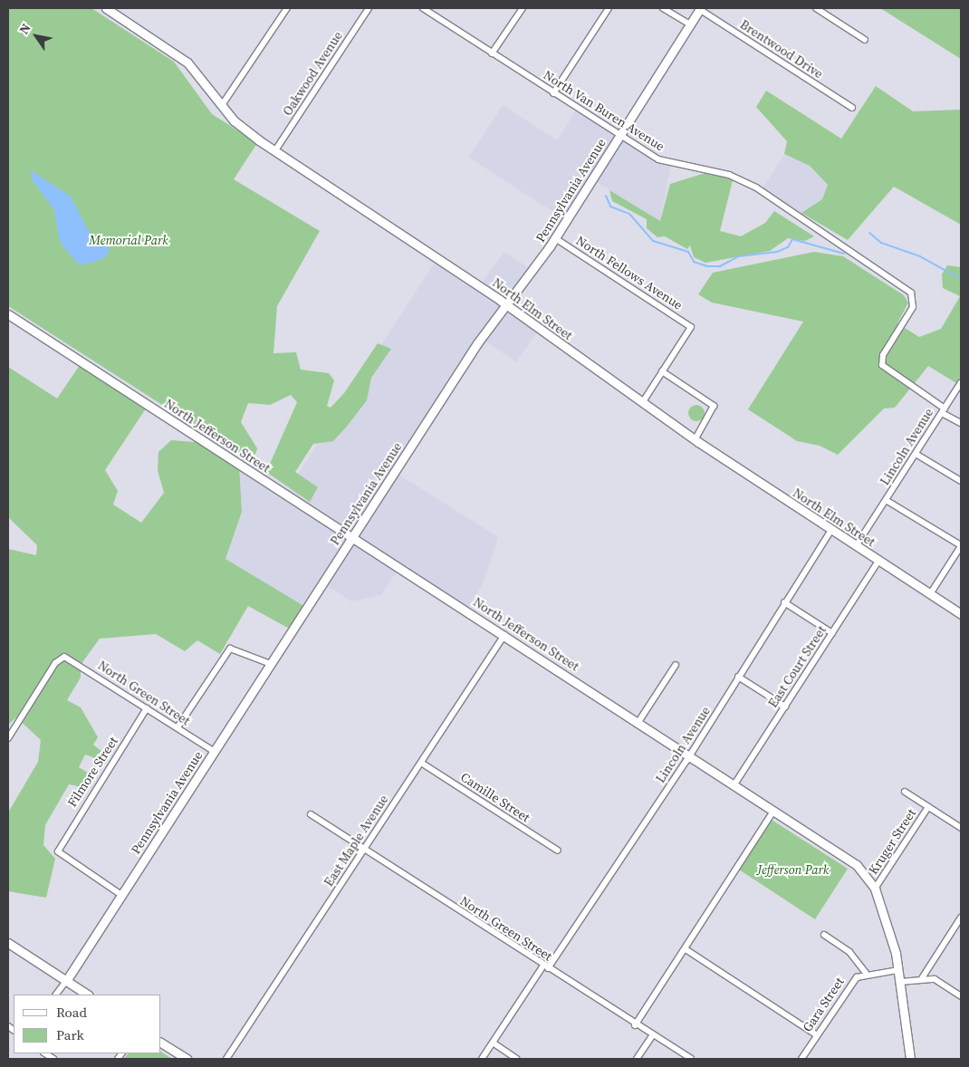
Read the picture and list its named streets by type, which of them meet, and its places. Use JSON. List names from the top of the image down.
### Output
{
  "streets": {
    "main road": ["Pennsylvania Avenue", "North Elm Street", "North Jefferson Street"],
    "street": [
      "Brentwood Drive",
      "Oakwood Avenue",
      "North Van Buren Avenue",
      "North Fellows Avenue",
      "Lincoln Avenue",
      "East Court Street",
      "North Green Street",
      "Filmore Street",
      "Camille Street",
      "East Maple Avenue",
      "Kruger Street",
      "Gara Street"
    ]
  },
  "crossings": [
    ["Brentwood Drive", "Pennsylvania Avenue"],
    ["Oakwood Avenue", "North Elm Street"],
    ["North Van Buren Avenue", "Pennsylvania Avenue"],
    ["North Van Buren Avenue", "Lincoln Avenue"],
    ["Pennsylvania Avenue", "North Fellows Avenue"],
    ["Pennsylvania Avenue", "North Elm Street"],
    ["Pennsylvania Avenue", "North Jefferson Street"],
    ["Pennsylvania Avenue", "North Green Street"],
    ["Pennsylvania Avenue", "Filmore Street"],
    ["North Elm Street", "Lincoln Avenue"],
    ["North Elm Street", "East Court Street"],
    ["North Jefferson Street", "Lincoln Avenue"],
    ["North Jefferson Street", "East Court Street"],
    ["North Jefferson Street", "East Maple Avenue"],
    ["North Jefferson Street", "Kruger Street"],
    ["Lincoln Avenue", "North Green Street"],
    ["North Green Street", "Filmore Street"],
    ["North Green Street", "East Maple Avenue"],
    ["Camille Street", "East Maple Avenue"]
  ],
  "parks": ["Memorial Park", "Jefferson Park"],
  "legend": ["Road", "Park"],
  "north": "top left"
}
